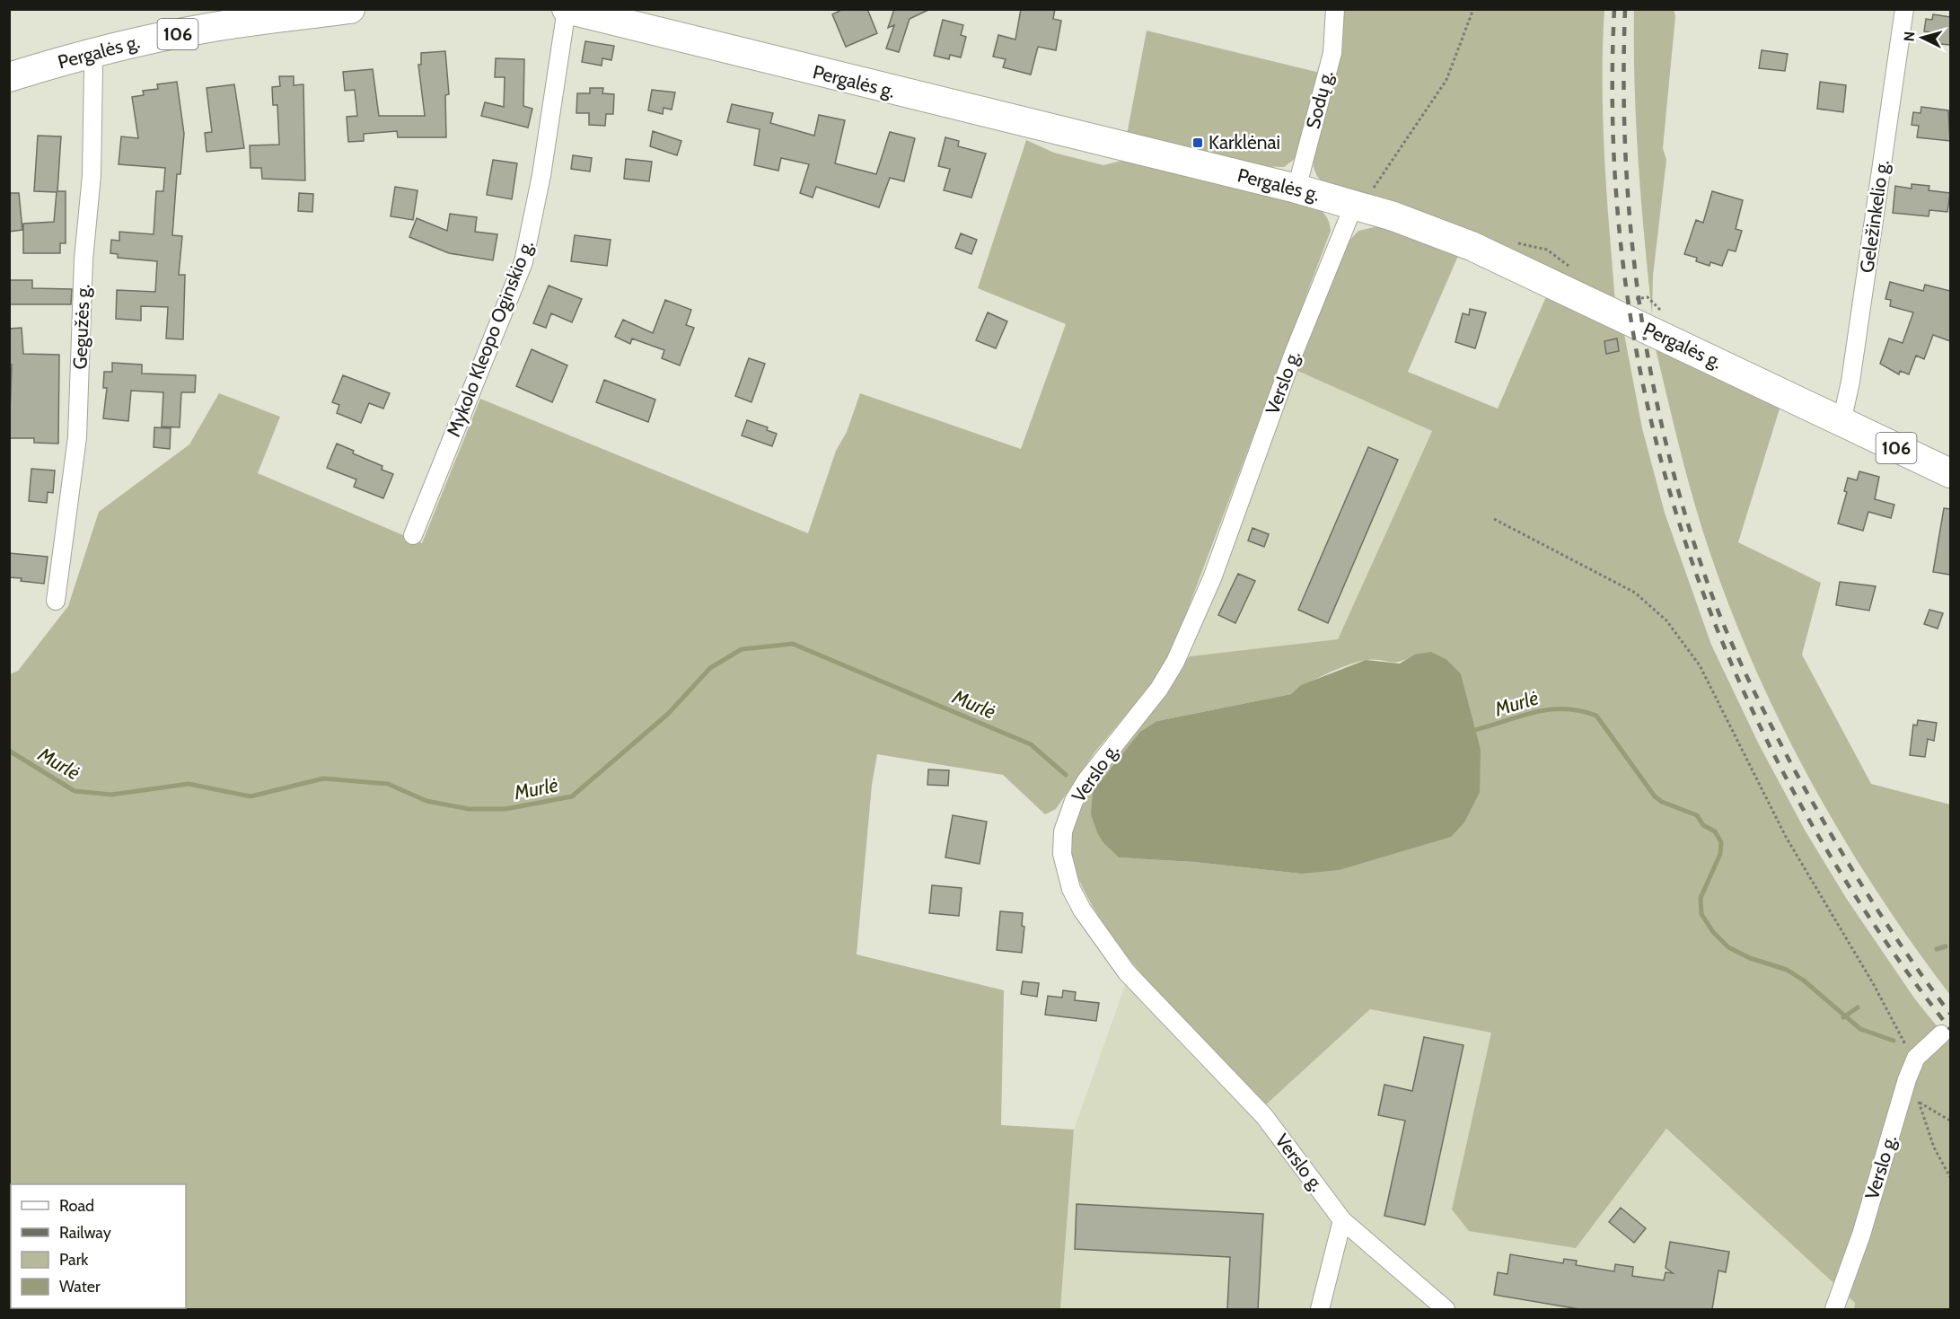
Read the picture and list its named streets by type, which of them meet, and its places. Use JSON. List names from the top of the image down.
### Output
{
  "streets": {
    "main road": ["106", "Pergalės g."],
    "street": [
      "Sodų g.",
      "Geležinkelio g.",
      "Gegužės g.",
      "Mykolo Kleopo Oginskio g.",
      "Verslo g."
    ]
  },
  "crossings": [
    ["Pergalės g.", "Sodų g."],
    ["Pergalės g.", "Geležinkelio g."],
    ["Pergalės g.", "Gegužės g."],
    ["Pergalės g.", "Mykolo Kleopo Oginskio g."],
    ["Pergalės g.", "Verslo g."]
  ],
  "water": ["Murlė"],
  "places": {
    "transit": ["Karklėnai"]
  },
  "legend": [
    "Road",
    "Railway",
    "Park",
    "Water"
  ],
  "north": "left"
}
